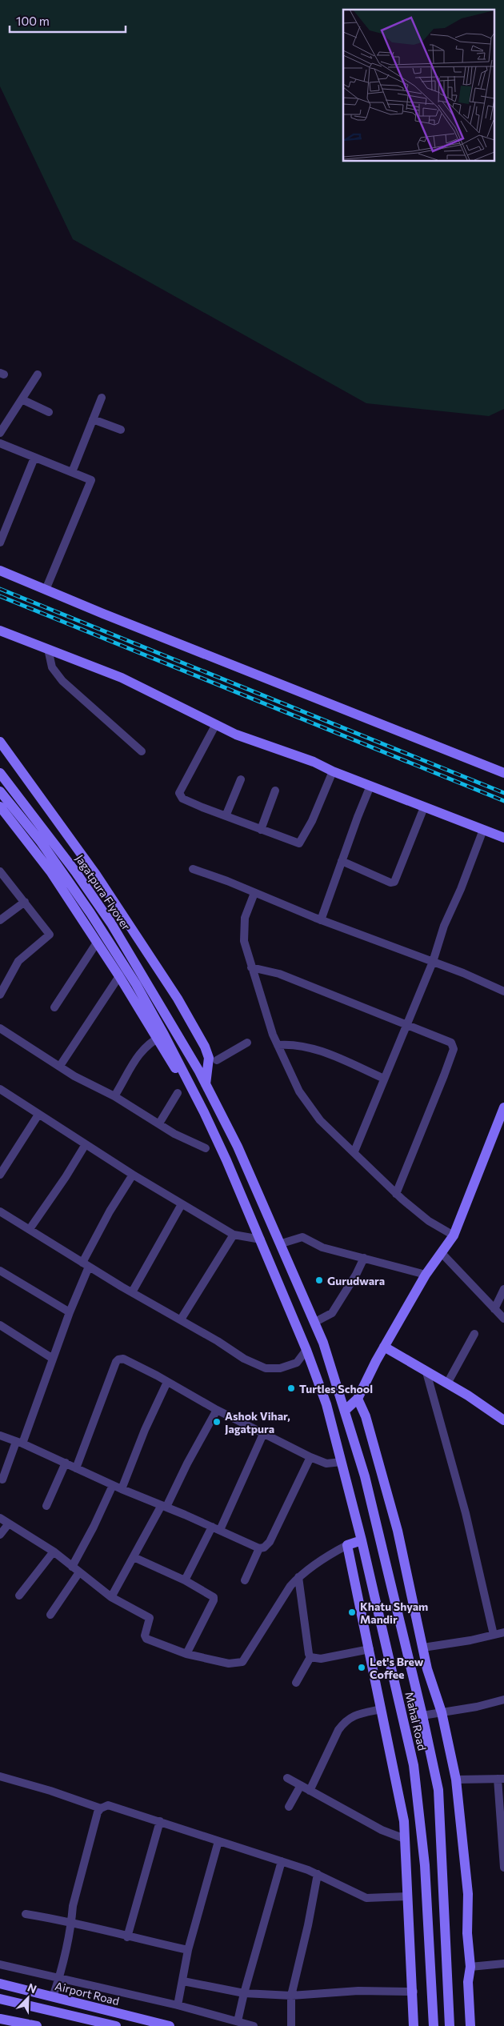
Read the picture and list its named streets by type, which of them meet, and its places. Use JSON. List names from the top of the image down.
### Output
{
  "streets": {
    "main road": ["Jagatpura Flyover", "Mahal Road", "Airport Road"]
  },
  "crossings": [
    ["Jagatpura Flyover", "Mahal Road"]
  ],
  "places": [
    "Gurudwara",
    "Turtles School",
    "Ashok Vihar, Jagatpura",
    "Khatu Shyam Mandir",
    "Let's Brew Coffee"
  ],
  "scale_bar": "100 m",
  "north": "top right"
}
